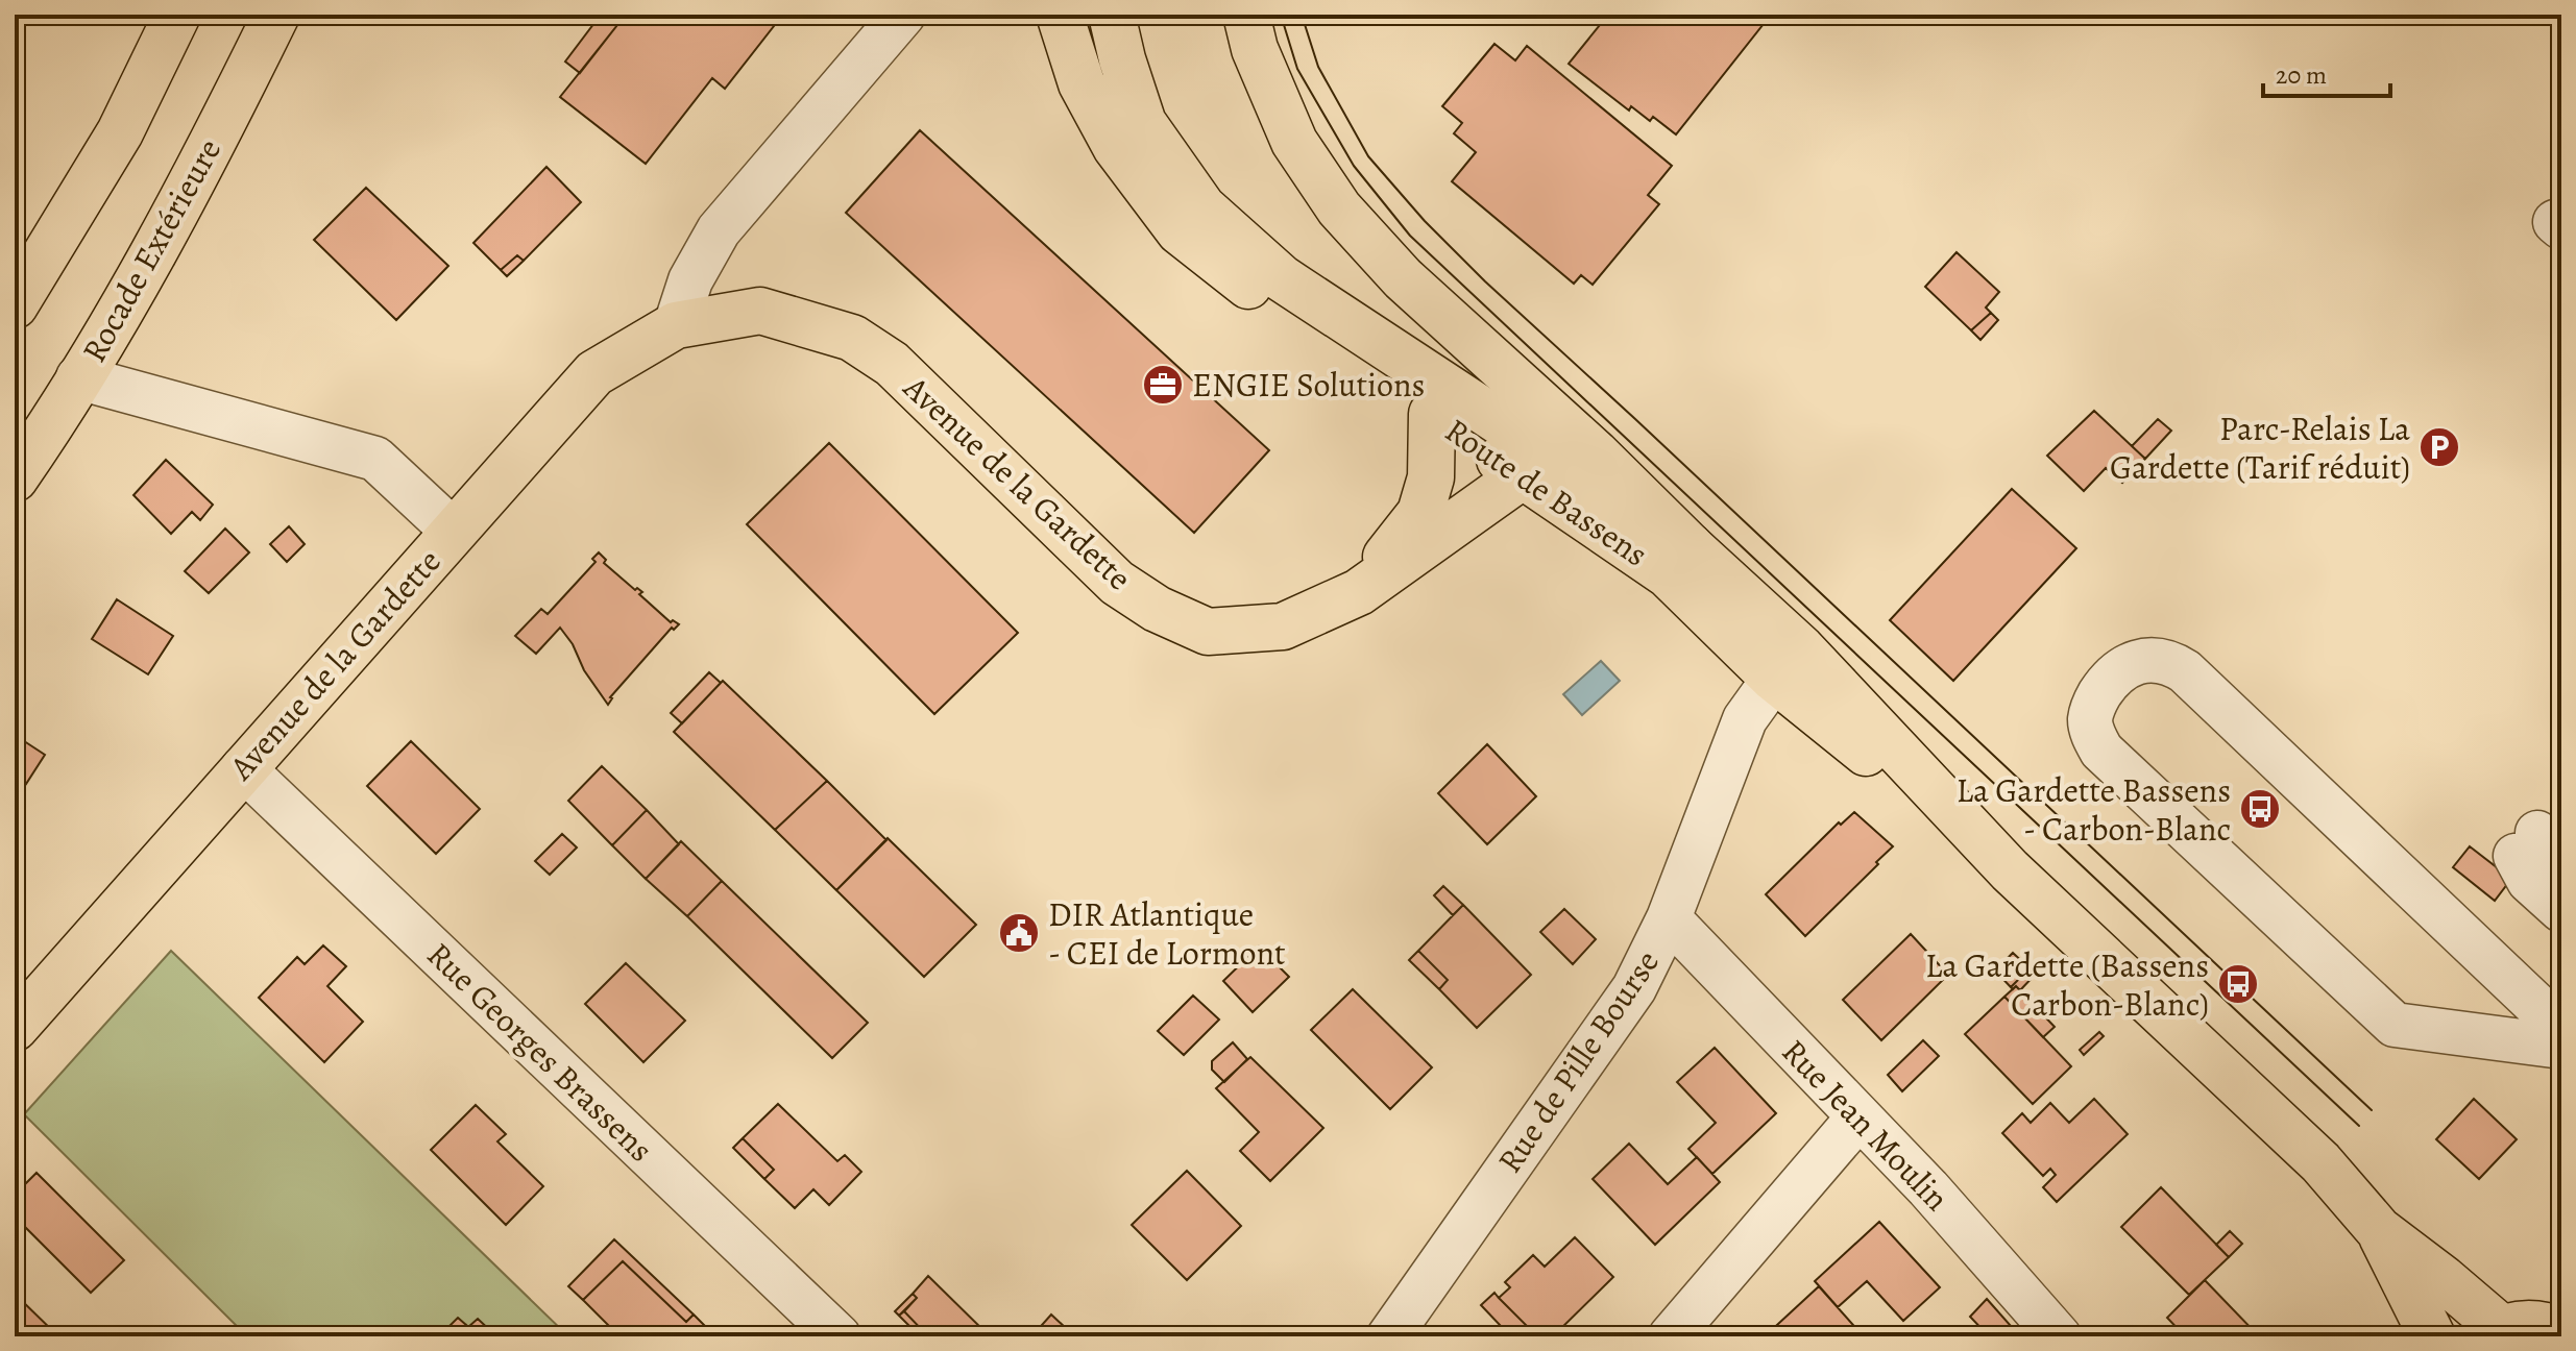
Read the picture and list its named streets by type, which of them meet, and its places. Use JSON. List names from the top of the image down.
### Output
{
  "streets": {
    "main road": ["Rocade Extérieure", "Avenue de la Gardette", "Route de Bassens"],
    "street": ["Rue Georges Brassens", "Rue de Pille Bourse", "Rue Jean Moulin"]
  },
  "crossings": [
    ["Avenue de la Gardette", "Route de Bassens"],
    ["Avenue de la Gardette", "Rue Georges Brassens"],
    ["Route de Bassens", "Rue de Pille Bourse"],
    ["Rue de Pille Bourse", "Rue Jean Moulin"]
  ],
  "places": {
    "office": ["ENGIE Solutions"],
    "parking": ["Parc-Relais La Gardette (Tarif réduit)"],
    "bus stop": ["La Gardette Bassens - Carbon-Blanc", "La Gardette (Bassens Carbon-Blanc)"],
    "public building": ["DIR Atlantique - CEI de Lormont"]
  },
  "scale_bar": "20 m"
}
